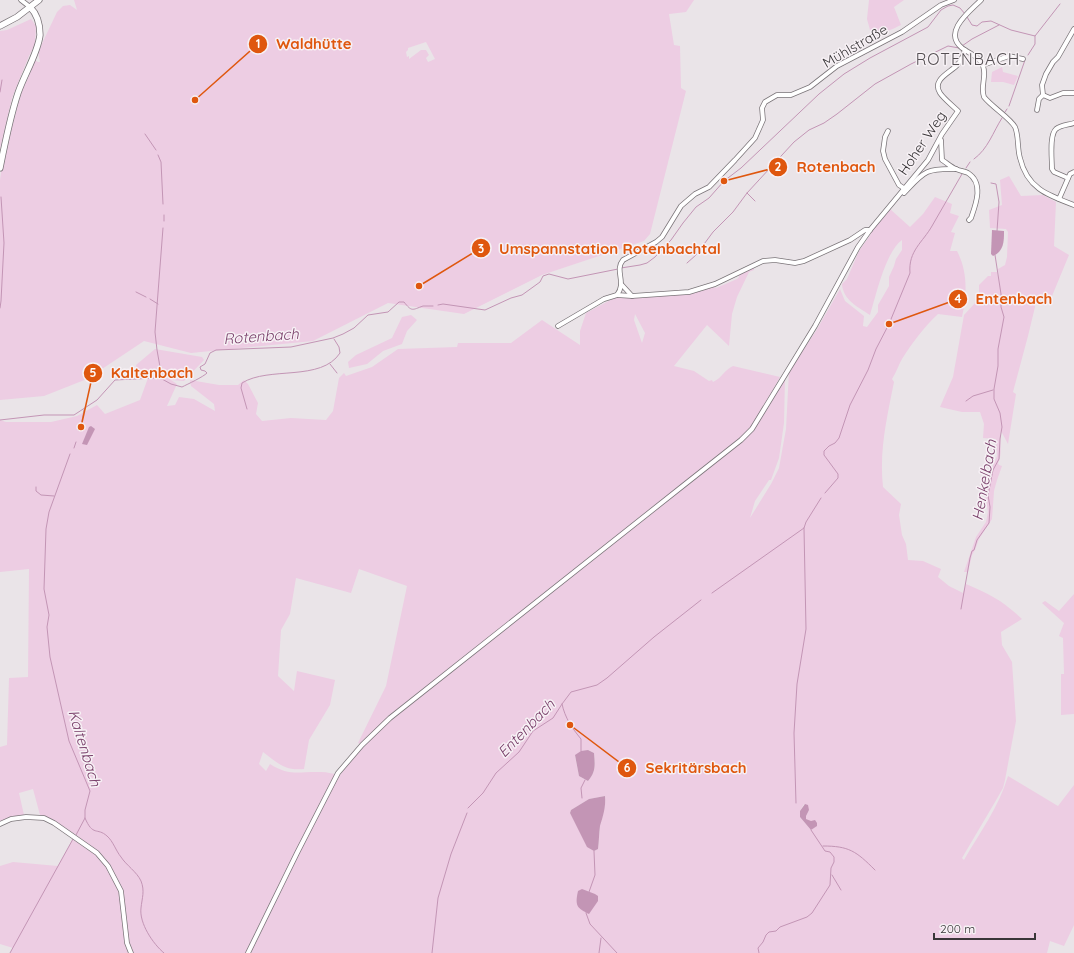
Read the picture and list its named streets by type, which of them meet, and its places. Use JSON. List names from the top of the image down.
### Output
{
  "streets": {
    "street": ["Mühlstraße", "Hoher Weg"]
  },
  "districts": ["ROTENBACH"],
  "water": [
    "Rotenbach",
    "Henkelbach",
    "Entenbach",
    "Kaltenbach"
  ],
  "places": [
    "Waldhütte",
    "Rotenbach",
    "Umspannstation Rotenbachtal",
    "Entenbach",
    "Kaltenbach",
    "Sekritärsbach"
  ],
  "scale_bar": "200 m"
}
